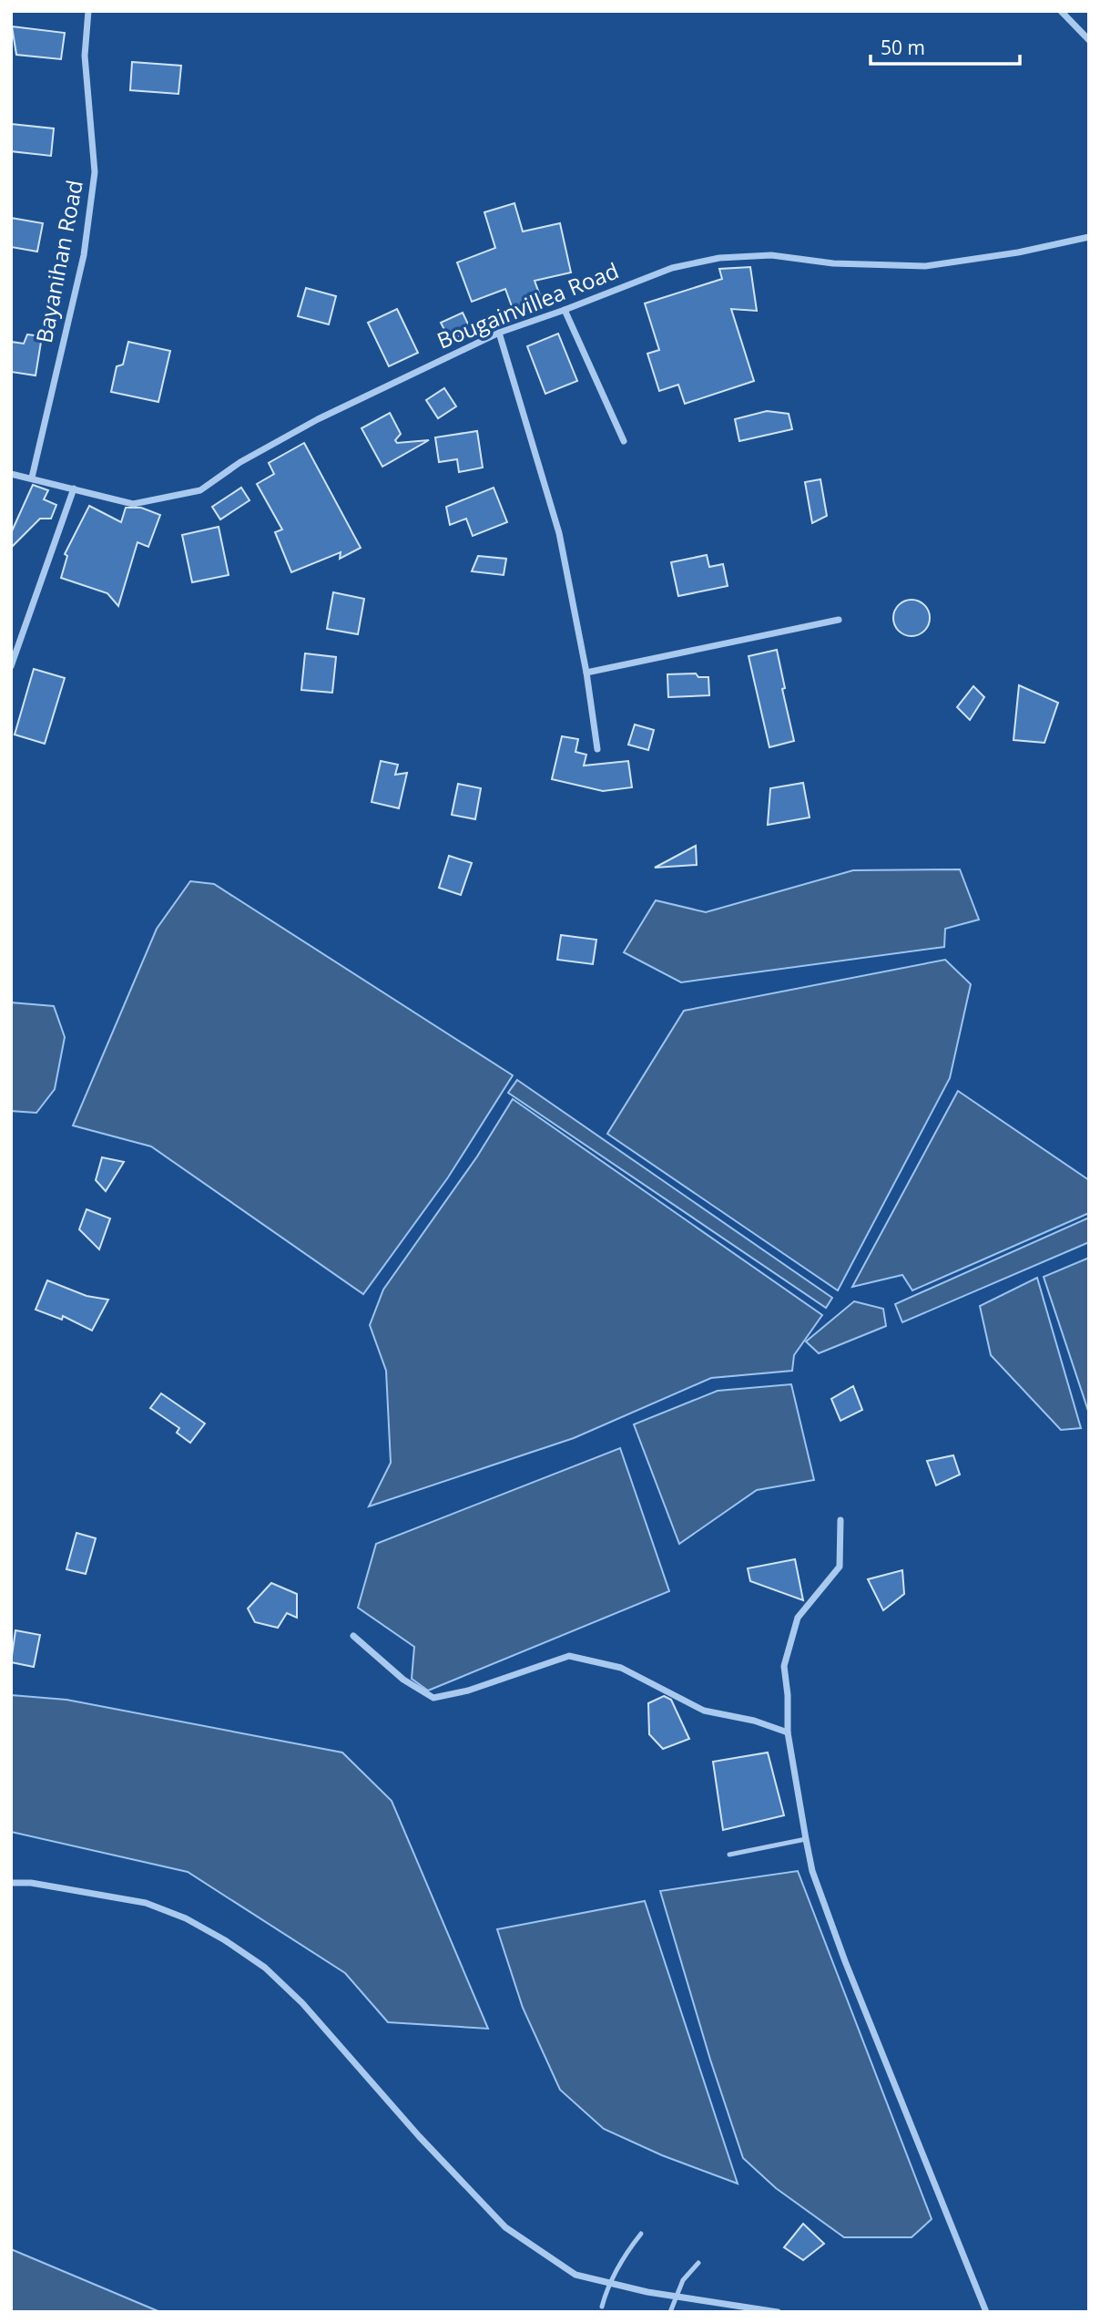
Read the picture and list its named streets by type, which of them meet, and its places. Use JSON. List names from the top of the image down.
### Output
{
  "streets": {
    "street": ["Bayanihan Road", "Bougainvillea Road"]
  },
  "crossings": [
    ["Bayanihan Road", "Bougainvillea Road"]
  ],
  "scale_bar": "50 m"
}
